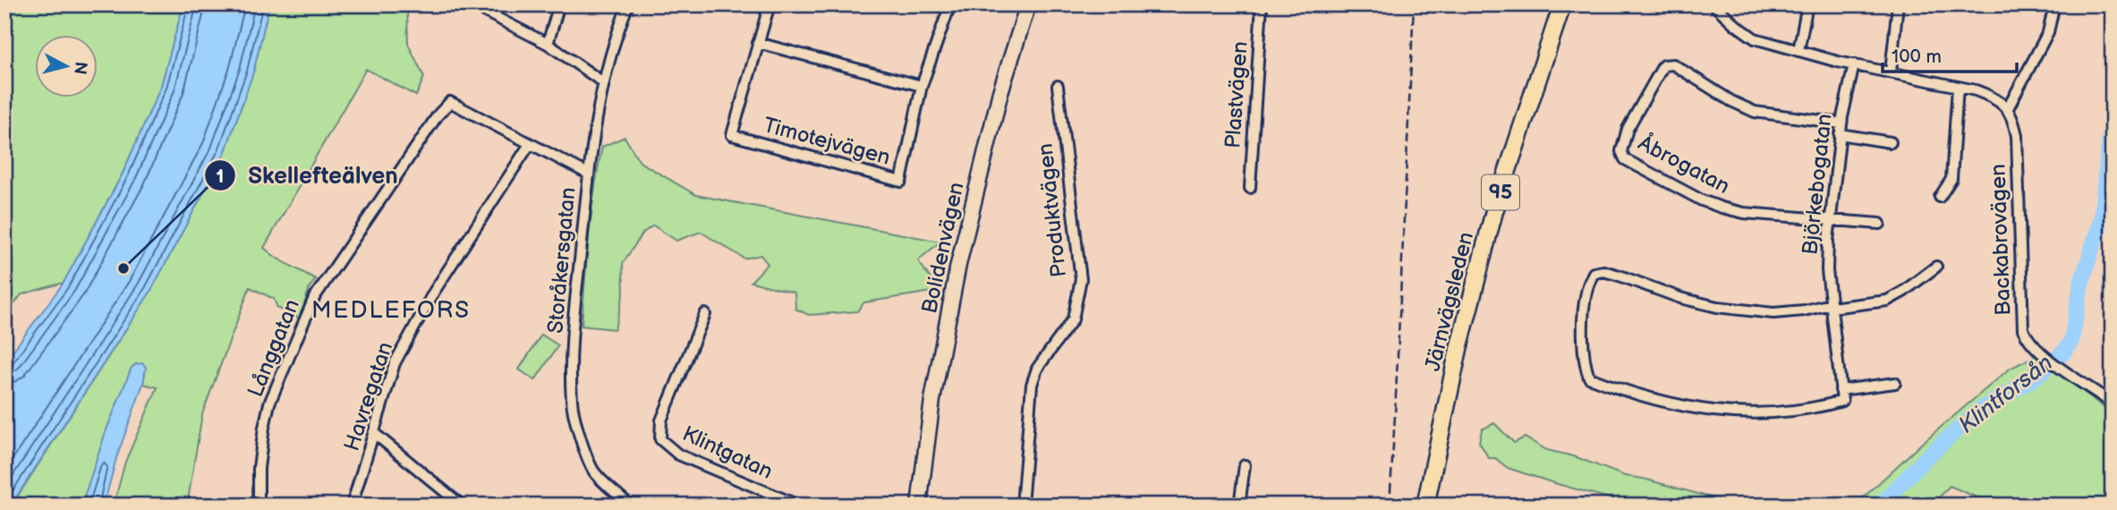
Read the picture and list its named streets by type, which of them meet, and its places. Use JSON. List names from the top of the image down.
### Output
{
  "streets": {
    "main road": ["95", "Bolidenvägen", "Järnvägsleden"],
    "street": [
      "Plastvägen",
      "Timotejvägen",
      "Åbrogatan",
      "Björkebogatan",
      "Produktvägen",
      "Backabrovägen",
      "Storåkersgatan",
      "Långgatan",
      "Havregatan",
      "Klintgatan"
    ]
  },
  "crossings": [
    ["Åbrogatan", "Björkebogatan"],
    ["Storåkersgatan", "Långgatan"],
    ["Långgatan", "Havregatan"]
  ],
  "districts": ["MEDLEFORS"],
  "water": ["Klintforsån"],
  "places": ["Skellefteälven"],
  "scale_bar": "100 m",
  "north": "right"
}
